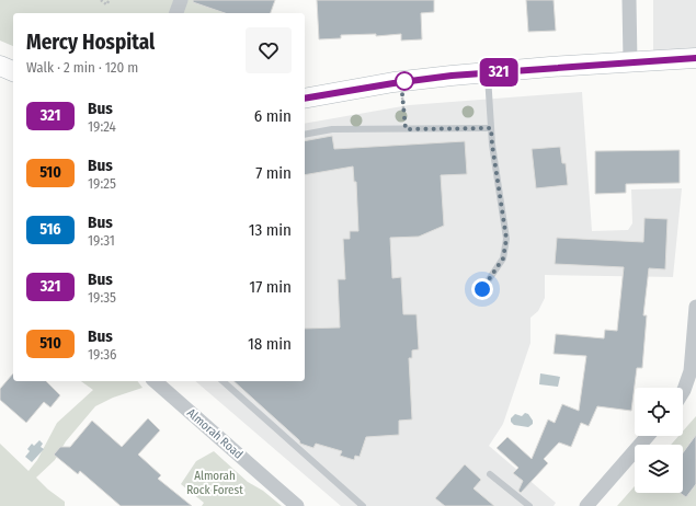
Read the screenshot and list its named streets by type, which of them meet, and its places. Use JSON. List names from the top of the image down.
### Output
{
  "streets": {
    "street": ["Almorah Road"]
  },
  "parks": ["Almorah Rock Forest"],
  "lines": ["bus line 321"],
  "page": {
    "on_map": "321",
    "heading": ["Mercy Hospital", "Walk · 2 min · 120 m"],
    "list": [
      {
        "mark": "321",
        "name": "Bus",
        "note": "19:24",
        "value": "6 min"
      },
      {
        "mark": "510",
        "name": "Bus",
        "note": "19:25",
        "value": "7 min"
      },
      {
        "mark": "516",
        "name": "Bus",
        "note": "19:31",
        "value": "13 min"
      },
      {
        "mark": "321",
        "name": "Bus",
        "note": "19:35",
        "value": "17 min"
      },
      {
        "mark": "510",
        "name": "Bus",
        "note": "19:36",
        "value": "18 min"
      }
    ]
  }
}
